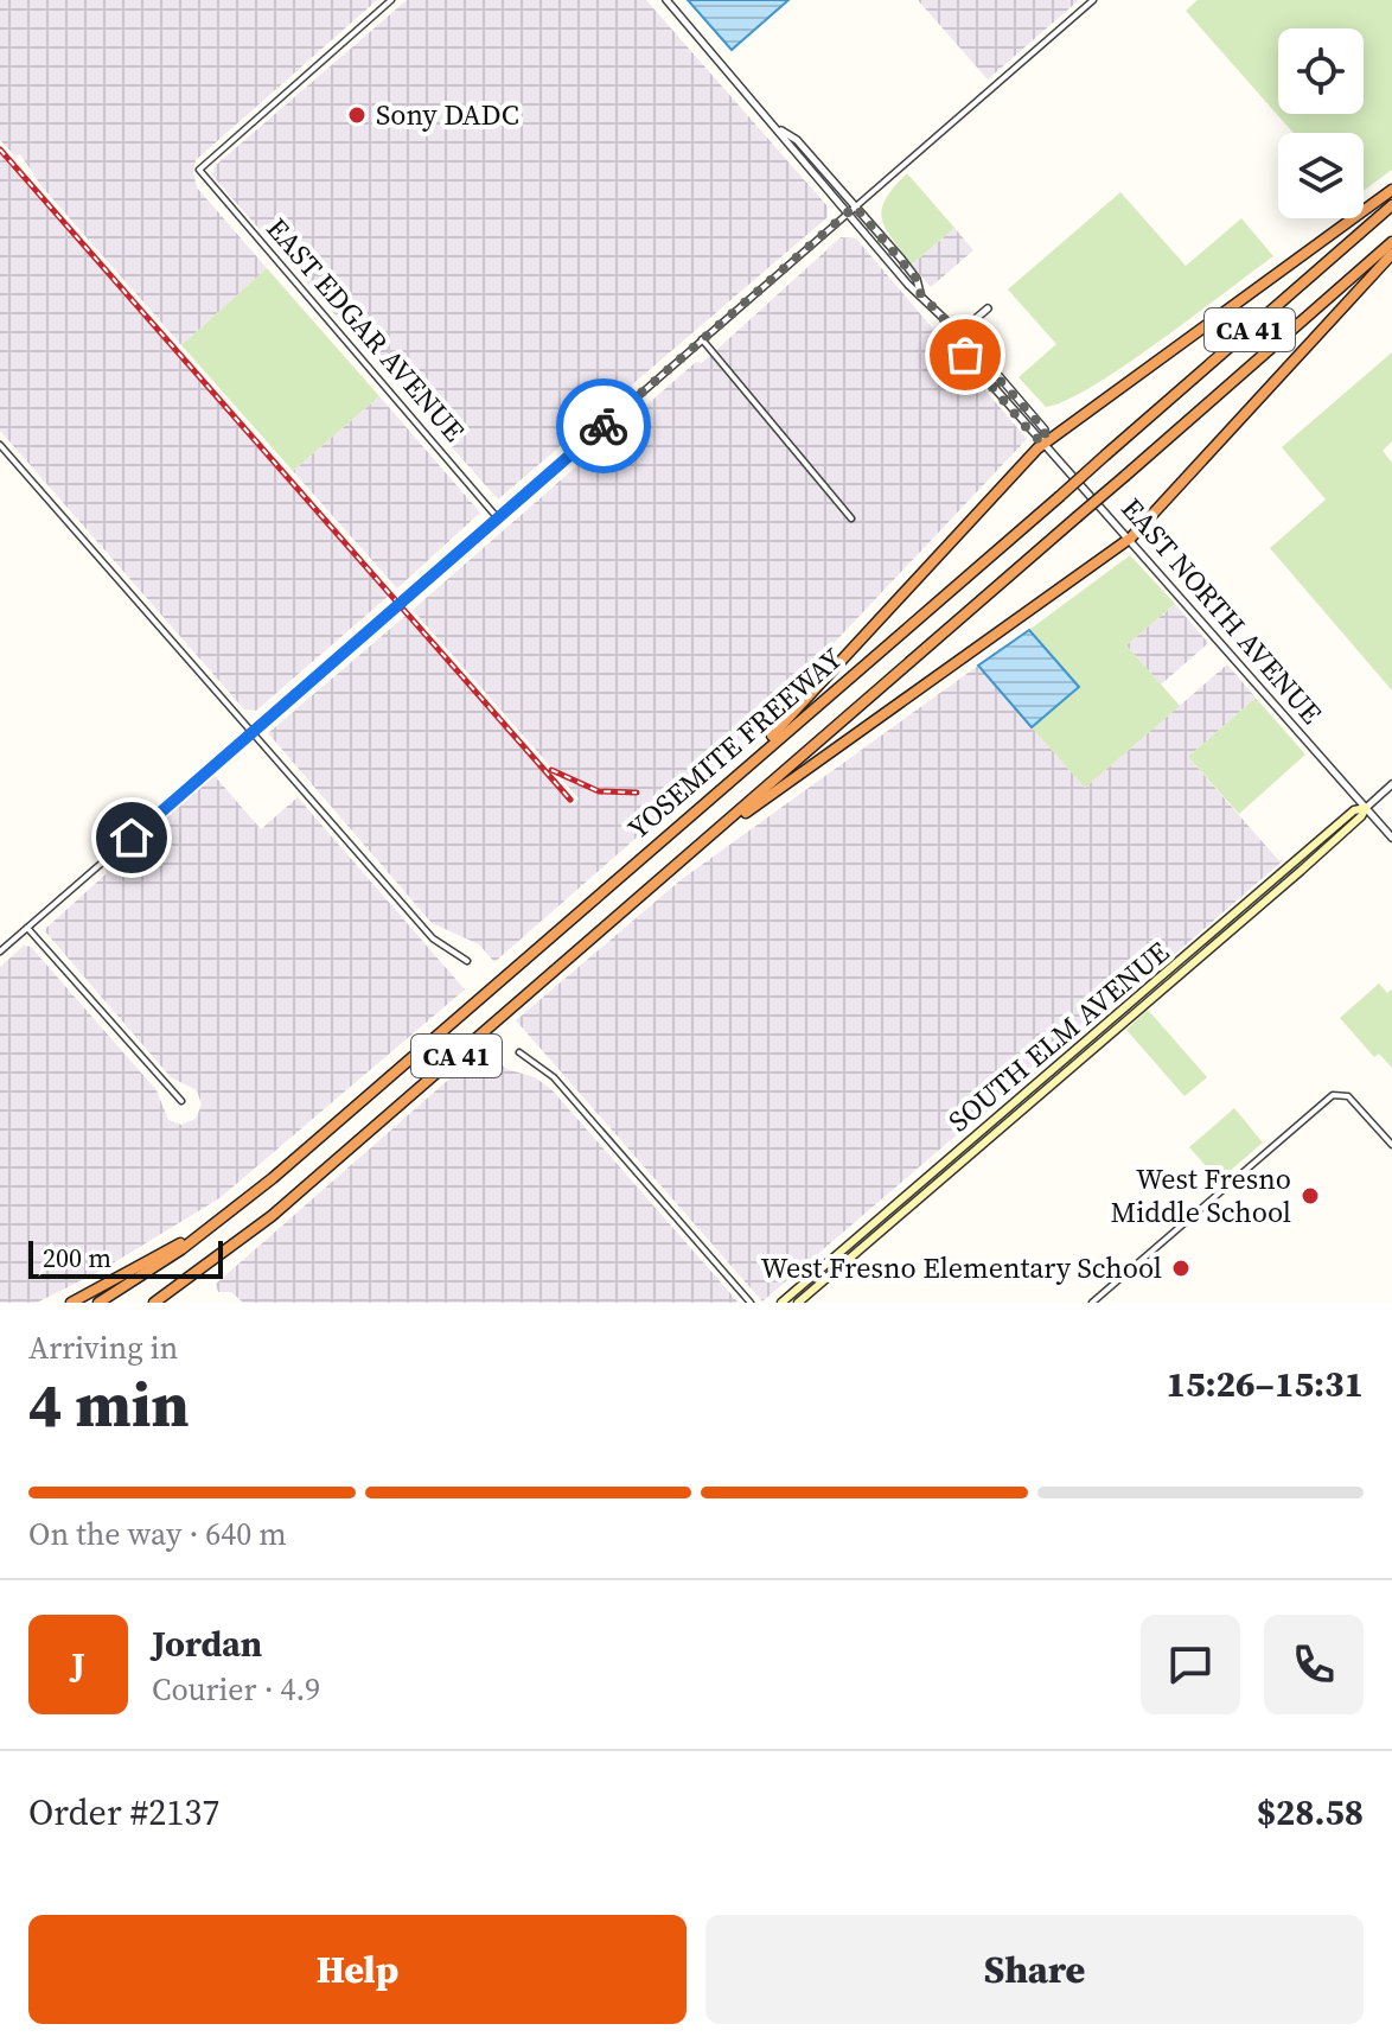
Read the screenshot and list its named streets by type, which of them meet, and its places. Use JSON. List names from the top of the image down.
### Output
{
  "streets": {
    "highway": ["CA 41", "YOSEMITE FREEWAY"],
    "main road": ["SOUTH ELM AVENUE"],
    "street": ["EAST EDGAR AVENUE", "EAST NORTH AVENUE"]
  },
  "crossings": [
    ["EAST NORTH AVENUE", "SOUTH ELM AVENUE"]
  ],
  "places": ["Sony DADC", "West Fresno Middle School", "West Fresno Elementary School"],
  "scale_bar": "200 m",
  "page": {
    "scale": "200 m",
    "heading": ["4 min", "Arriving in", "15:26–15:31"],
    "panel": [
      "Jordan",
      "Courier · 4.9",
      "Order #2137",
      "$28.58"
    ],
    "bar": "On the way · 640 m",
    "round": "J",
    "buttons": ["Help", "Share"]
  }
}
